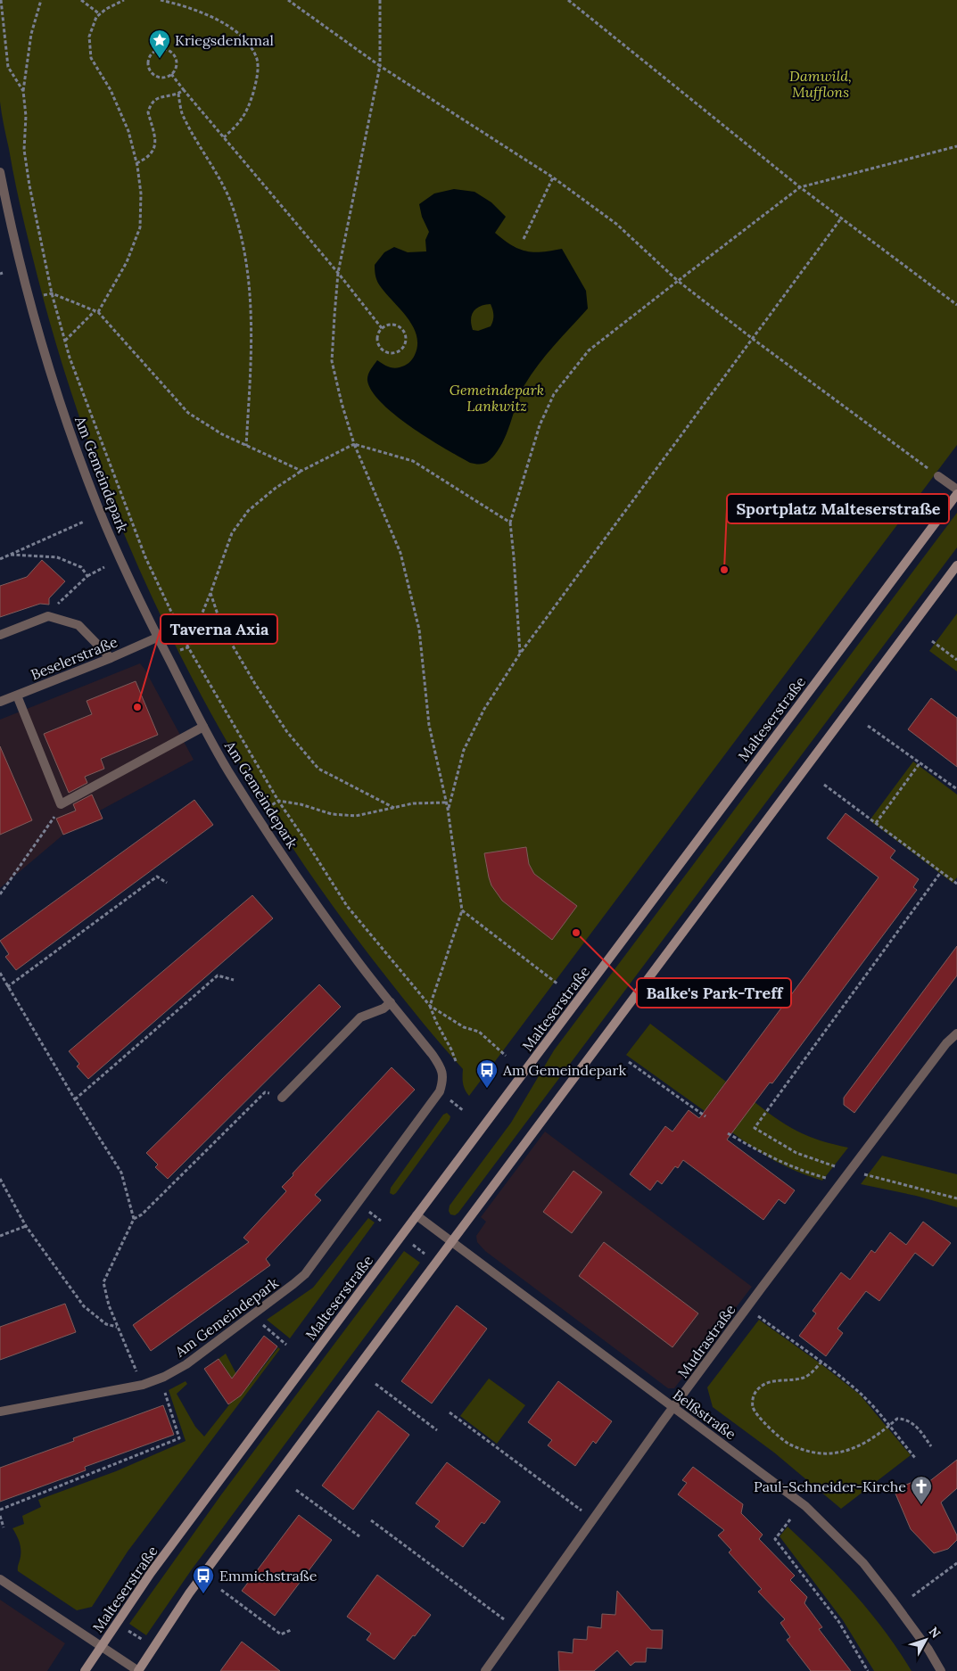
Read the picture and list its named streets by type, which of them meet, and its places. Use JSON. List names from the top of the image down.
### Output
{
  "streets": {
    "main road": ["Malteserstraße"],
    "street": [
      "Am Gemeindepark",
      "Beselerstraße",
      "Mudrastraße",
      "Belßstraße"
    ]
  },
  "crossings": [
    ["Am Gemeindepark", "Beselerstraße"],
    ["Malteserstraße", "Belßstraße"],
    ["Mudrastraße", "Belßstraße"]
  ],
  "parks": ["Damwild, Mufflons", "Gemeindepark Lankwitz"],
  "places": {
    "place": ["Kriegsdenkmal"],
    "other": ["Sportplatz Malteserstraße", "Taverna Axia", "Balke's Park-Treff"],
    "bus stop": ["Am Gemeindepark", "Emmichstraße"],
    "church": ["Paul-Schneider-Kirche"]
  },
  "north": "top right"
}
